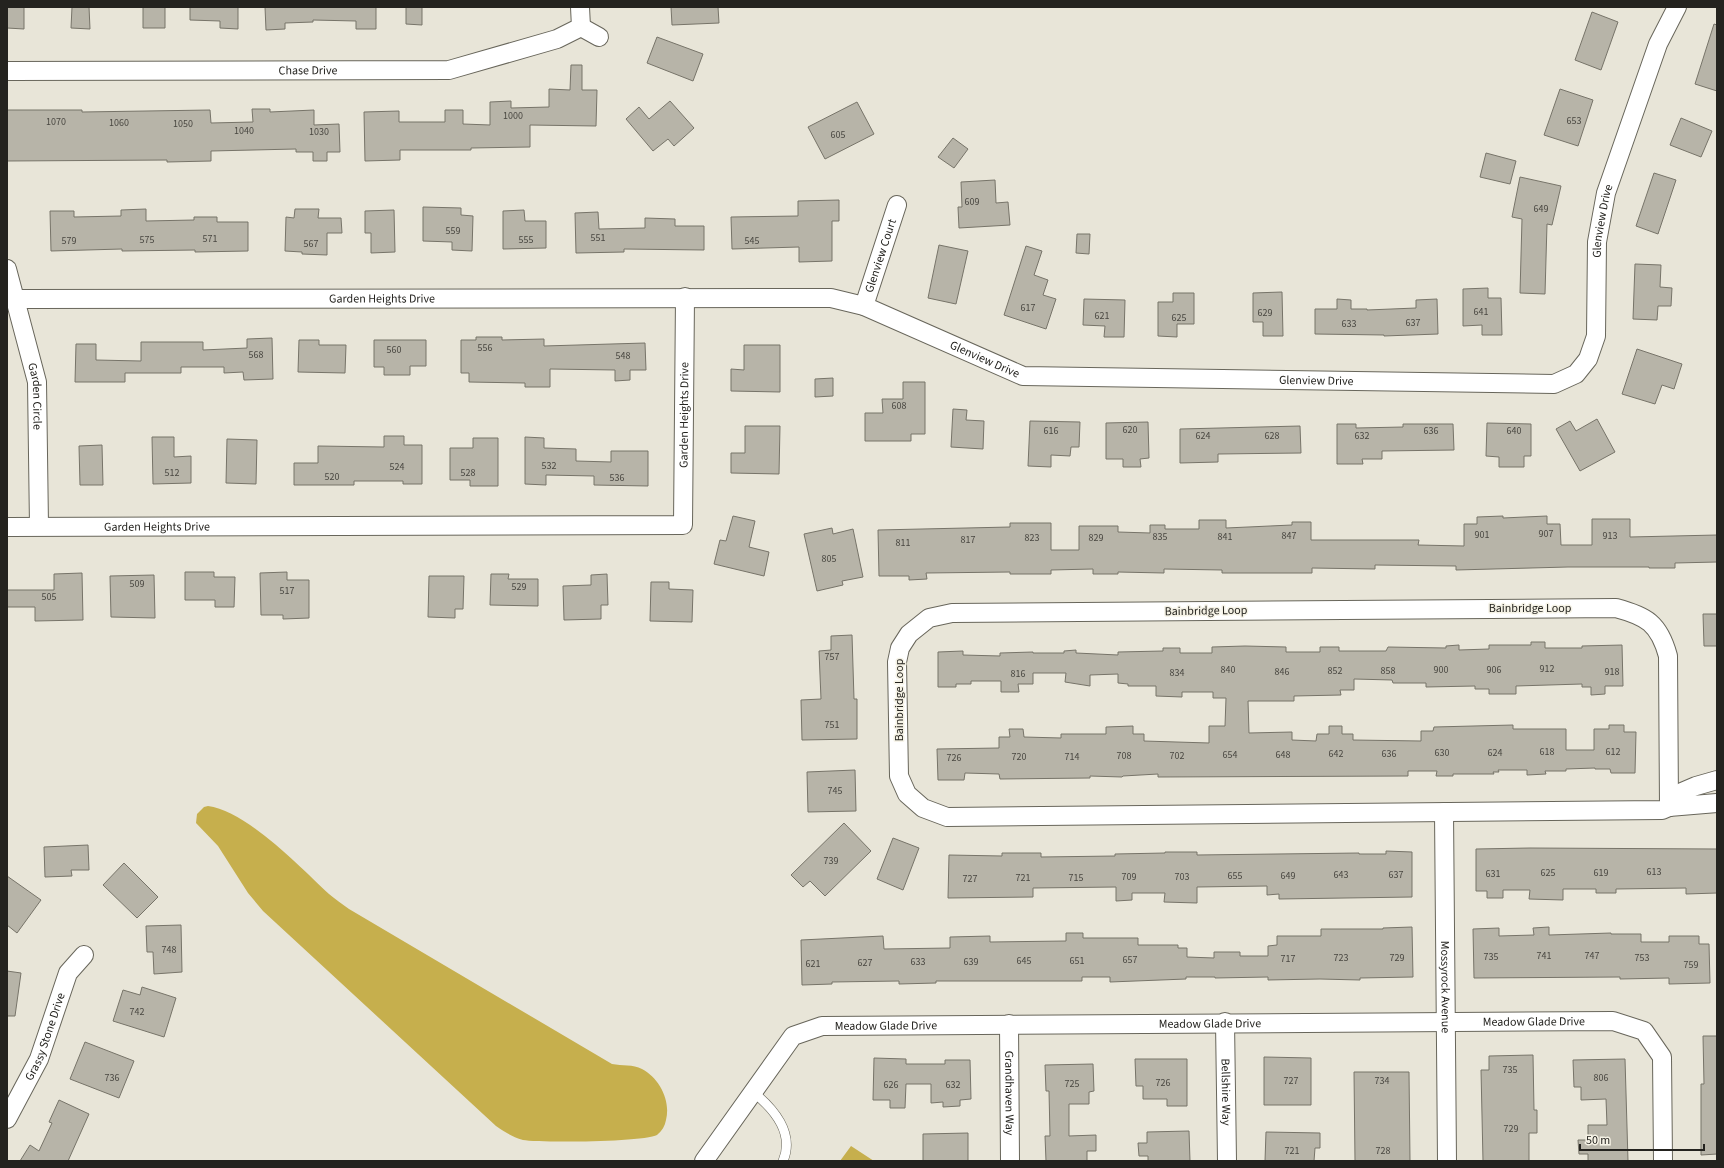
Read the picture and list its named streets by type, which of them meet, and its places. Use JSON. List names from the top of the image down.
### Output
{
  "streets": {
    "street": [
      "Chase Drive",
      "Glenview Drive",
      "Glenview Court",
      "Garden Heights Drive",
      "Garden Circle",
      "Bainbridge Loop",
      "Mossyrock Avenue",
      "Meadow Glade Drive",
      "Grassy Stone Drive",
      "Bellshire Way",
      "Grandhaven Way"
    ]
  },
  "crossings": [
    ["Glenview Drive", "Glenview Court"],
    ["Glenview Drive", "Garden Heights Drive"],
    ["Garden Heights Drive", "Garden Circle"],
    ["Bainbridge Loop", "Mossyrock Avenue"],
    ["Mossyrock Avenue", "Meadow Glade Drive"],
    ["Meadow Glade Drive", "Bellshire Way"],
    ["Meadow Glade Drive", "Grandhaven Way"]
  ],
  "house_numbers": [
    "1000",
    "653",
    "1070",
    "1060",
    "1050",
    "1040",
    "1030",
    "605",
    "609",
    "649",
    "559",
    "551",
    "571",
    "575",
    "555",
    "579",
    "545",
    "567",
    "617",
    "641",
    "629",
    "621",
    "625",
    "637",
    "633",
    "556",
    "560",
    "568",
    "548",
    "608",
    "620",
    "616",
    "636",
    "640",
    "624",
    "628",
    "632",
    "532",
    "524",
    "512",
    "528",
    "520",
    "536",
    "907",
    "901",
    "847",
    "913",
    "835",
    "841",
    "823",
    "829",
    "817",
    "811",
    "805",
    "509",
    "529",
    "517",
    "505",
    "757",
    "912",
    "840",
    "900",
    "906",
    "852",
    "858",
    "846",
    "918",
    "834",
    "816",
    "751",
    "618",
    "612",
    "630",
    "624",
    "642",
    "636",
    "654",
    "648",
    "708",
    "702",
    "720",
    "714",
    "726",
    "745",
    "739",
    "613",
    "625",
    "619",
    "631",
    "643",
    "637",
    "655",
    "649",
    "709",
    "703",
    "721",
    "715",
    "727",
    "748",
    "741",
    "747",
    "735",
    "723",
    "729",
    "753",
    "717",
    "657",
    "645",
    "651",
    "633",
    "639",
    "627",
    "621",
    "759",
    "742",
    "735",
    "736",
    "806",
    "727",
    "734",
    "726",
    "725",
    "626",
    "632",
    "729",
    "721",
    "728"
  ],
  "scale_bar": "50 m"
}
